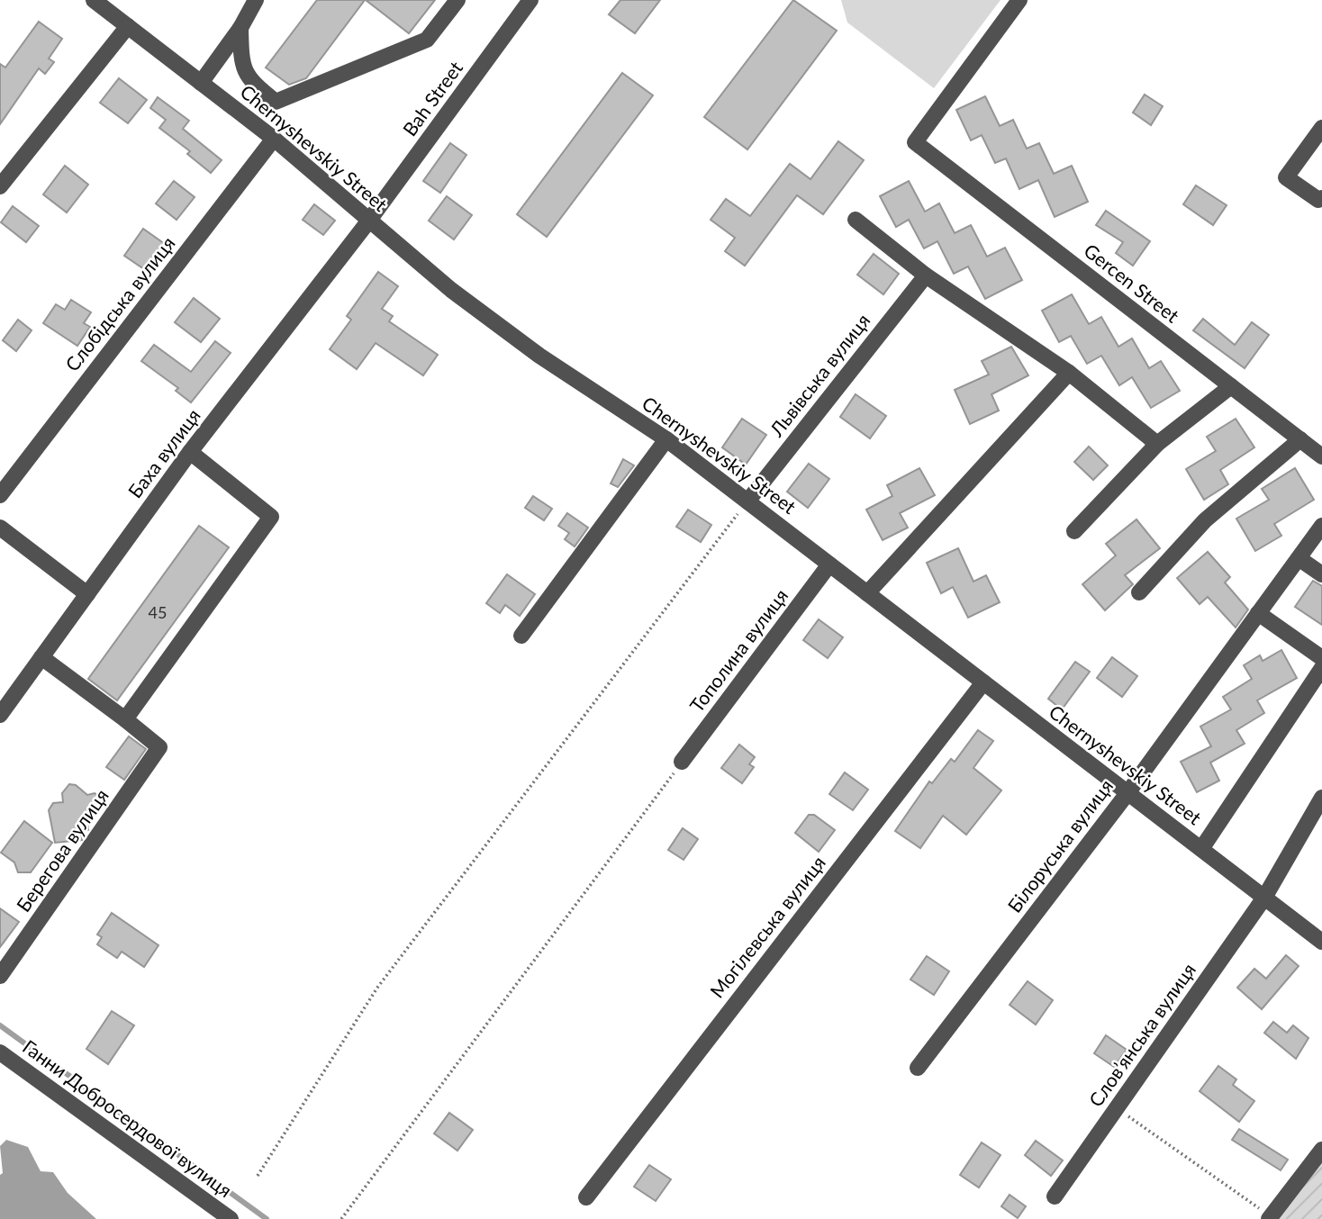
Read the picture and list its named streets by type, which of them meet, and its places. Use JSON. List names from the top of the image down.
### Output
{
  "streets": {
    "street": [
      "Bah Street",
      "Chernyshevskiy Street",
      "Gercen Street",
      "Слобідська вулиця",
      "Львівська вулиця",
      "Баха вулиця",
      "Тополина вулиця",
      "Білоруська вулиця",
      "Берегова вулиця",
      "Могілевська вулиця",
      "Слов’янська вулиця",
      "Ганни Добросердової вулиця"
    ]
  },
  "crossings": [
    ["Bah Street", "Chernyshevskiy Street"],
    ["Bah Street", "Баха вулиця"],
    ["Chernyshevskiy Street", "Слобідська вулиця"],
    ["Chernyshevskiy Street", "Львівська вулиця"],
    ["Chernyshevskiy Street", "Баха вулиця"],
    ["Chernyshevskiy Street", "Тополина вулиця"],
    ["Chernyshevskiy Street", "Білоруська вулиця"],
    ["Chernyshevskiy Street", "Могілевська вулиця"],
    ["Chernyshevskiy Street", "Слов’янська вулиця"]
  ],
  "house_numbers": ["45"]
}
